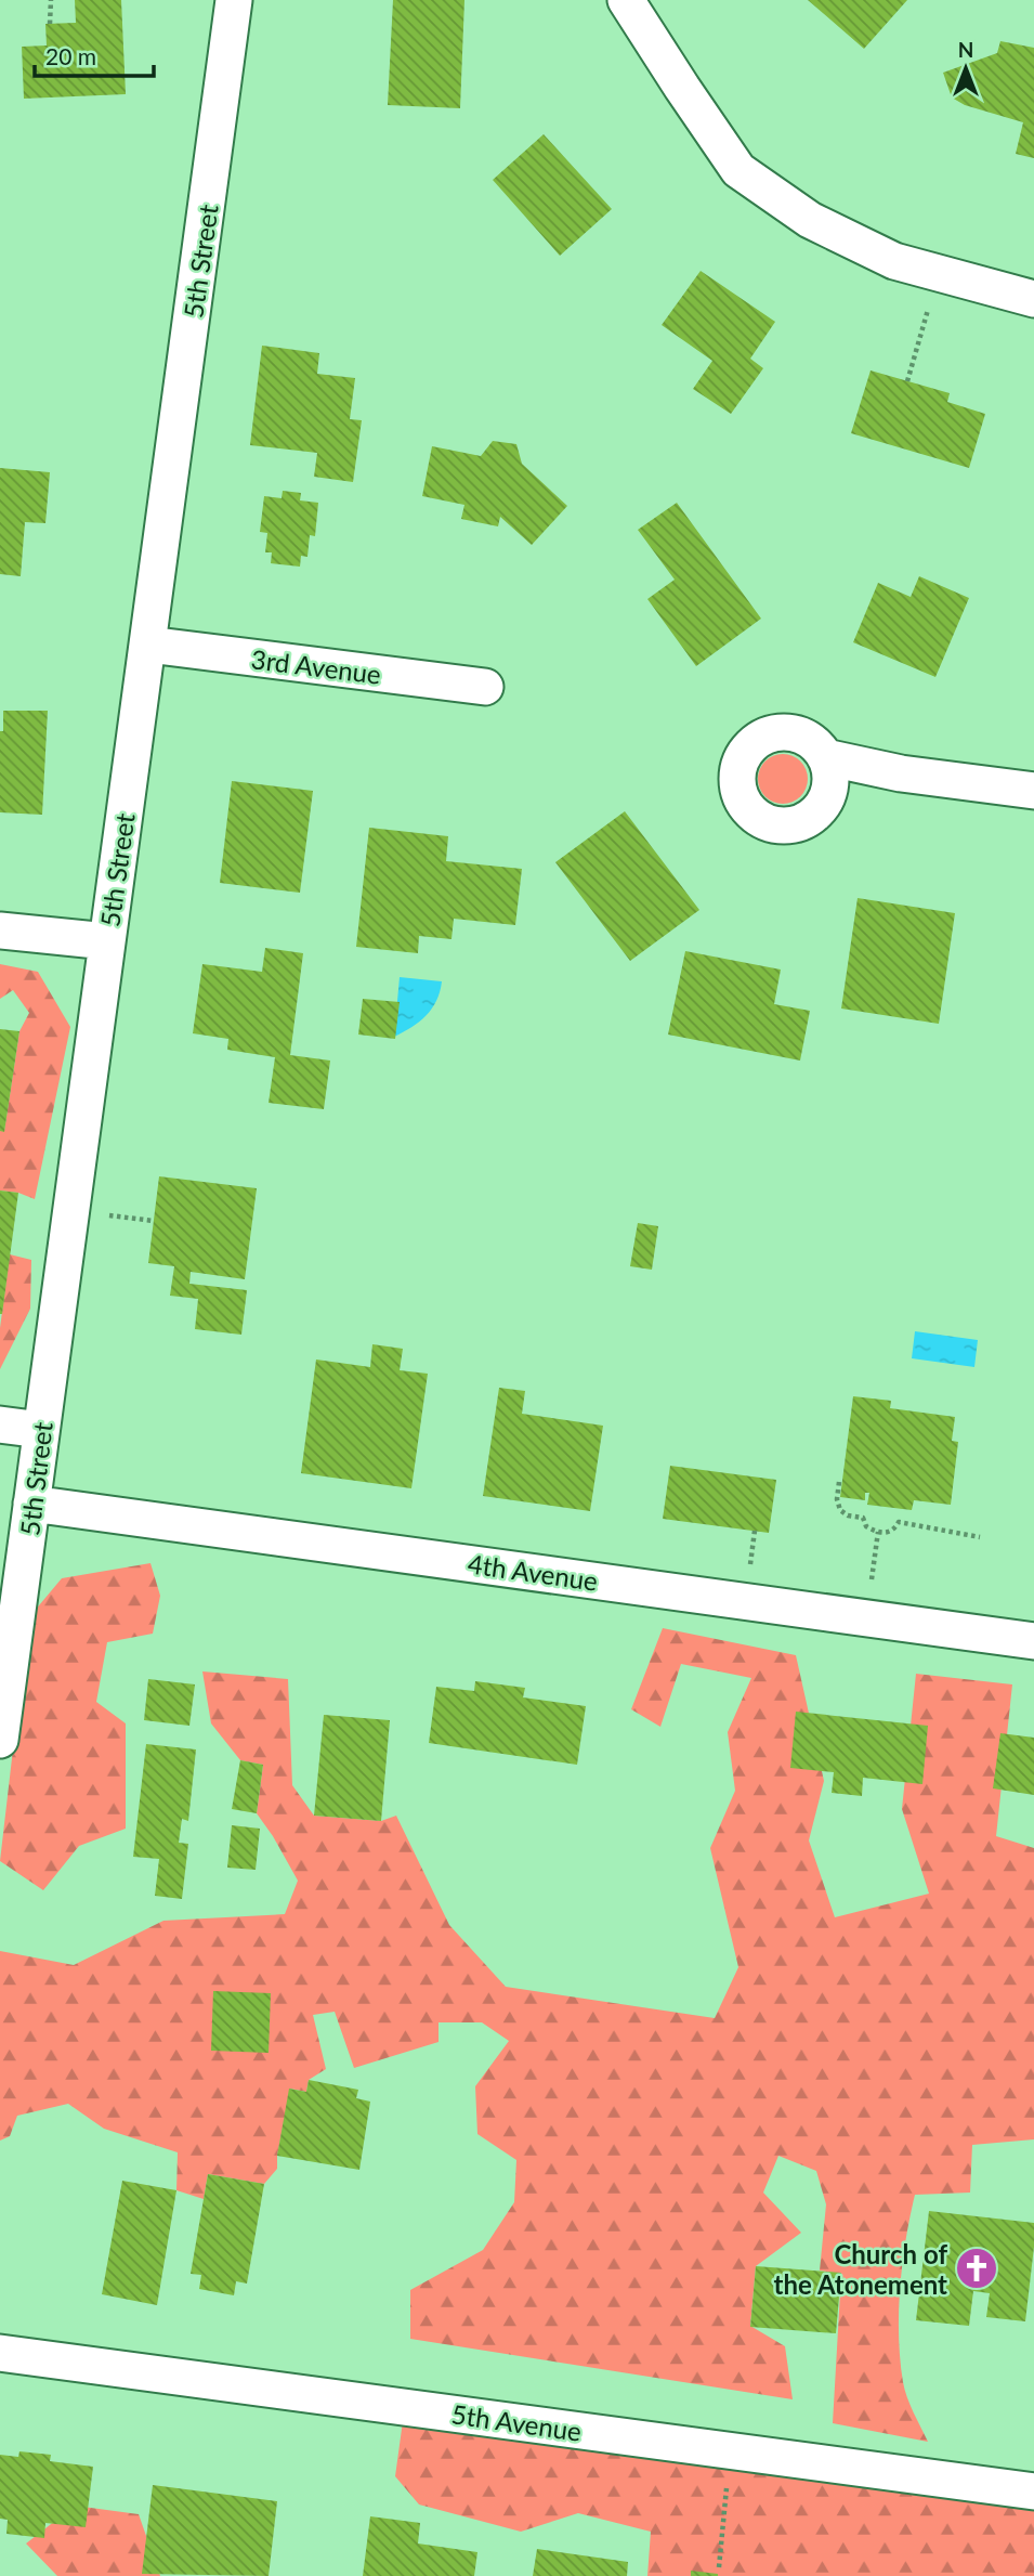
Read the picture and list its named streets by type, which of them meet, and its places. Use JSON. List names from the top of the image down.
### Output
{
  "streets": {
    "street": [
      "5th Street",
      "3rd Avenue",
      "4th Avenue",
      "5th Avenue"
    ]
  },
  "crossings": [
    ["5th Street", "3rd Avenue"],
    ["5th Street", "4th Avenue"]
  ],
  "places": {
    "church": ["Church of the Atonement"]
  },
  "scale_bar": "20 m",
  "north": "top"
}
